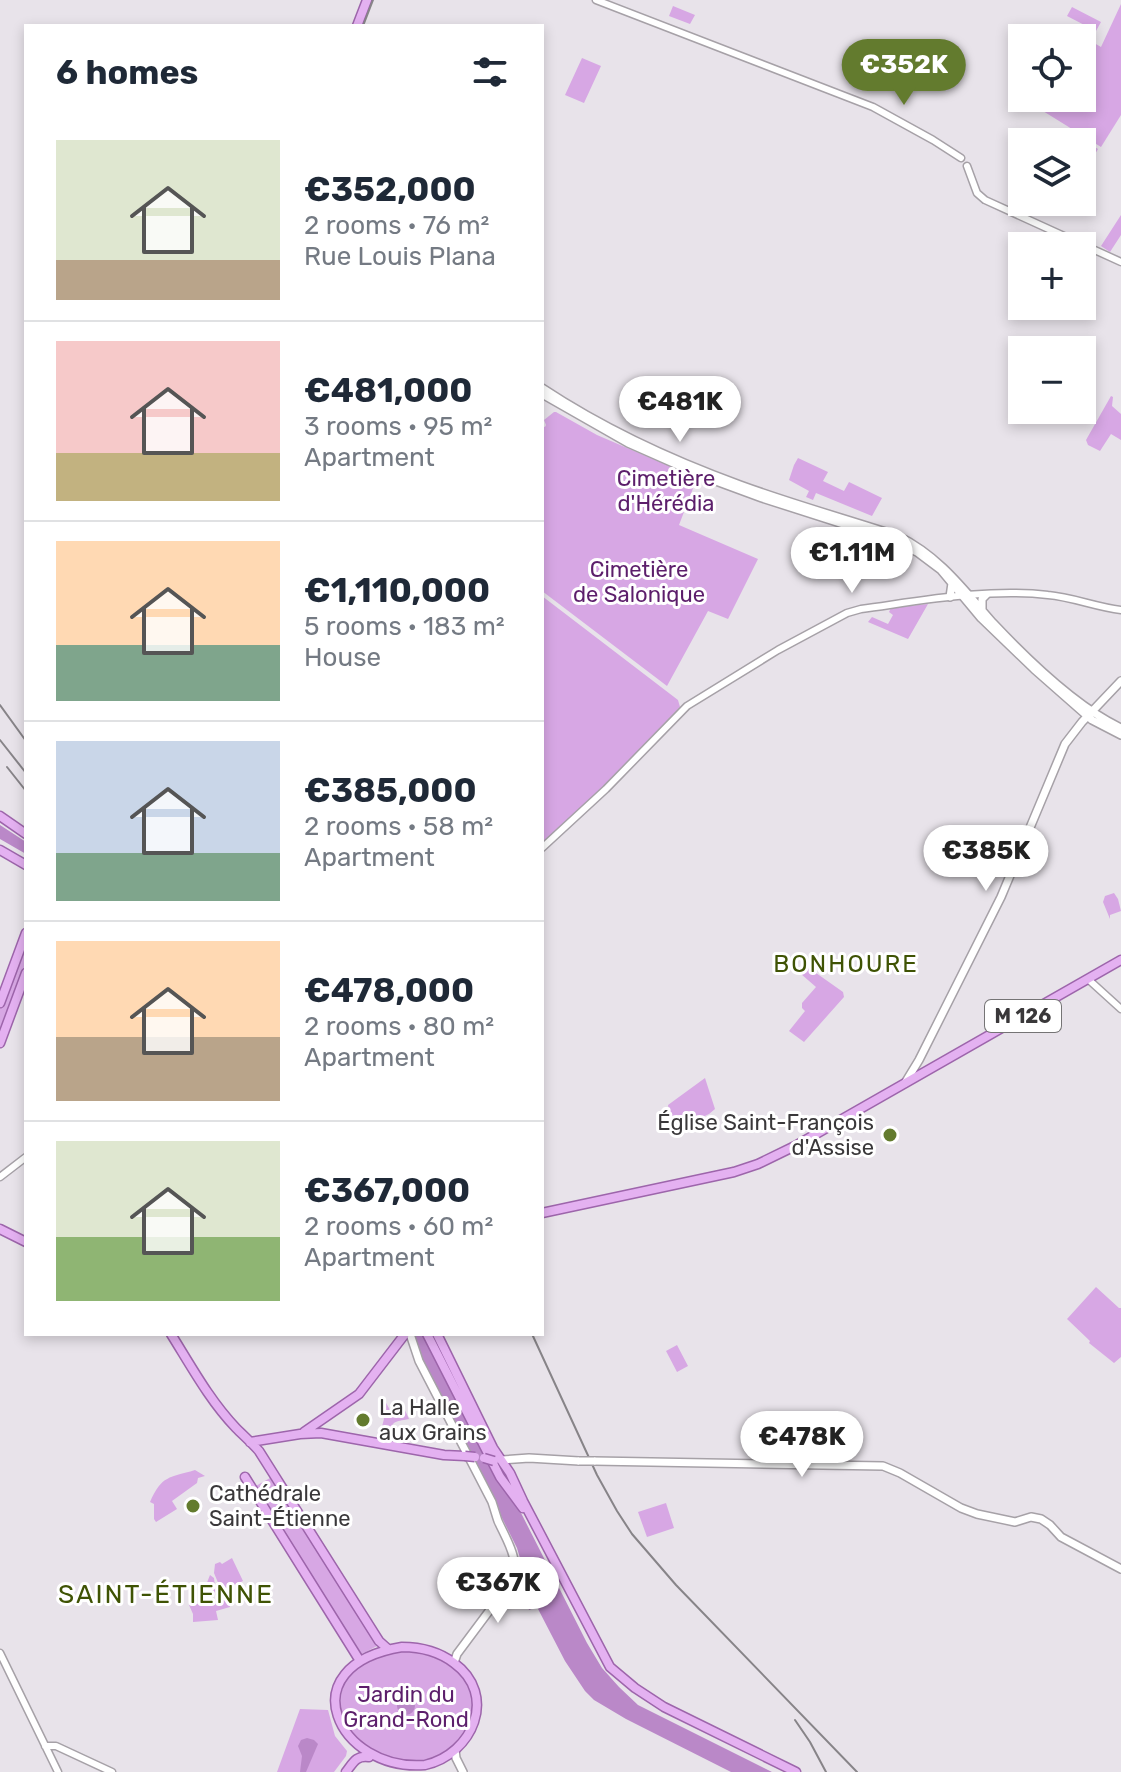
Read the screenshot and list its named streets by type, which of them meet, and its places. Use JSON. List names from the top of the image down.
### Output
{
  "streets": {
    "main road": ["M 126"]
  },
  "districts": ["BONHOURE", "SAINT-ÉTIENNE"],
  "parks": ["Cimetière d'Hérédia", "Cimetière de Salonique", "Jardin du Grand-Rond"],
  "places": ["Église Saint-François d'Assise", "La Halle aux Grains", "Cathédrale Saint-Étienne"],
  "page": {
    "map_buttons": ["+", "−"],
    "heading": "6 homes",
    "price": [
      "€352K",
      "€481K",
      "€1.11M",
      "€385K",
      "€478K",
      "€367K"
    ],
    "list": [
      {
        "name": "€352,000",
        "note": "2 rooms · 76 m² · Rue Louis Plana"
      },
      {
        "name": "€481,000",
        "note": "3 rooms · 95 m² · Apartment"
      },
      {
        "name": "€1,110,000",
        "note": "5 rooms · 183 m² · House"
      },
      {
        "name": "€385,000",
        "note": "2 rooms · 58 m² · Apartment"
      },
      {
        "name": "€478,000",
        "note": "2 rooms · 80 m² · Apartment"
      },
      {
        "name": "€367,000",
        "note": "2 rooms · 60 m² · Apartment"
      }
    ]
  }
}
